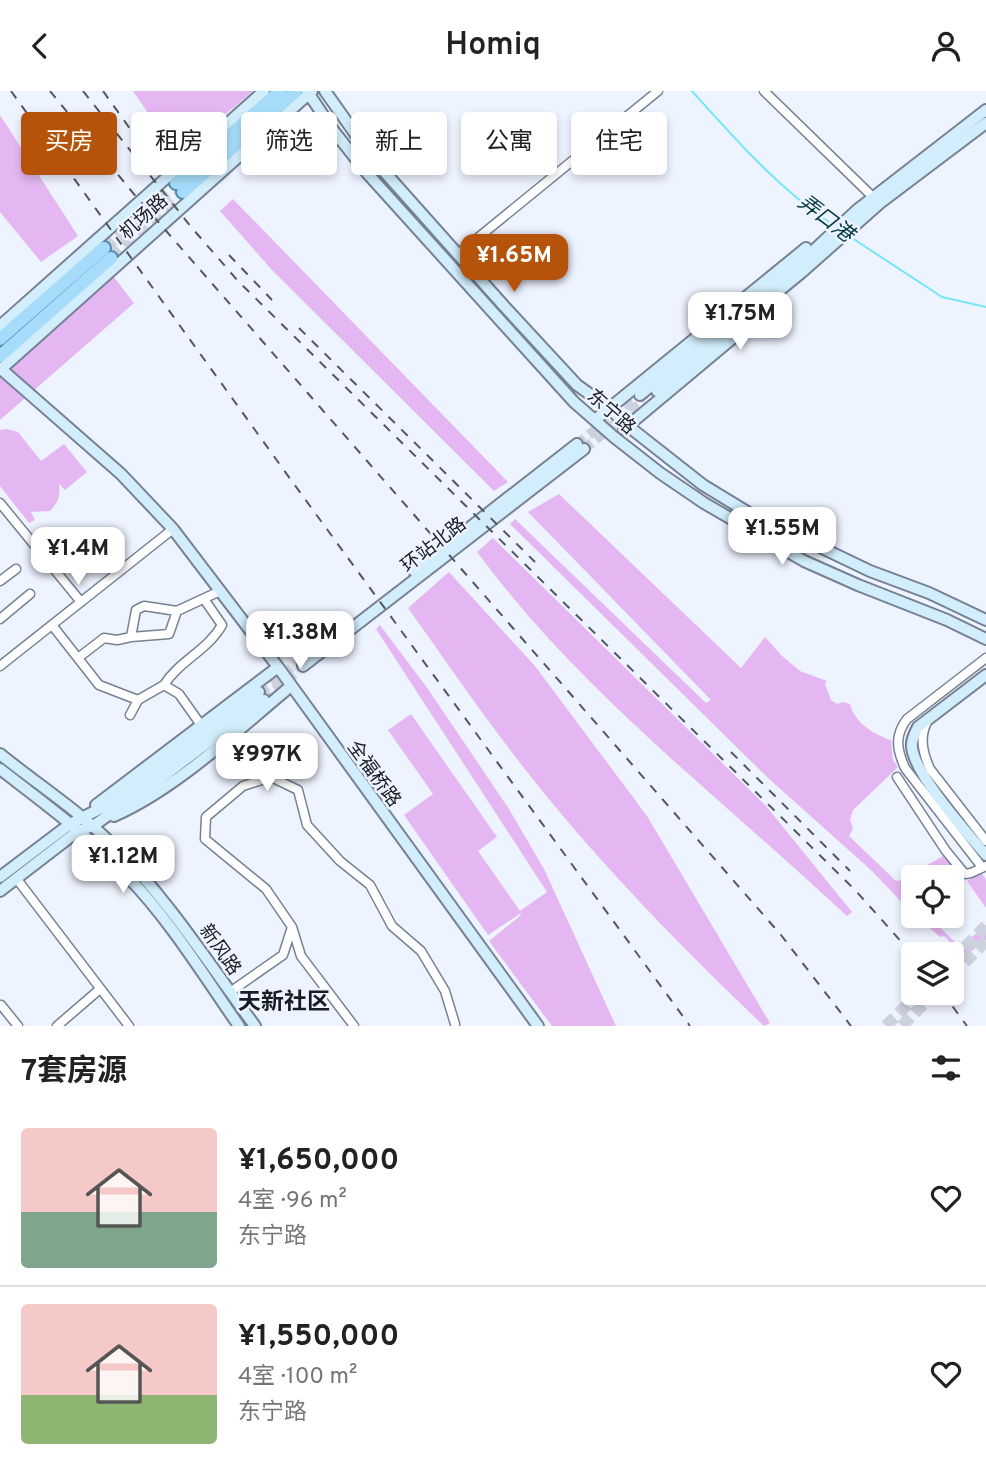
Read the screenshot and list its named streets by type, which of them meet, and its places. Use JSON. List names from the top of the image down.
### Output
{
  "streets": {
    "main road": [
      "机场路",
      "东宁路",
      "环站北路",
      "全福桥路",
      "新风路"
    ]
  },
  "crossings": [
    ["机场路", "东宁路"],
    ["机场路", "全福桥路"]
  ],
  "districts": ["天新社区"],
  "water": ["弄口港"],
  "page": {
    "header": "Homiq",
    "chip": [
      "买房",
      "租房",
      "筛选",
      "新上",
      "公寓",
      "住宅"
    ],
    "price": [
      "¥1.65M",
      "¥1.75M",
      "¥1.55M",
      "¥1.4M",
      "¥1.38M",
      "¥997K",
      "¥1.12M"
    ],
    "heading": "7套房源",
    "list": [
      {
        "name": "¥1,650,000",
        "note": "4室 · 96 m² · 东宁路"
      },
      {
        "name": "¥1,550,000",
        "note": "4室 · 100 m² · 东宁路"
      }
    ]
  }
}
